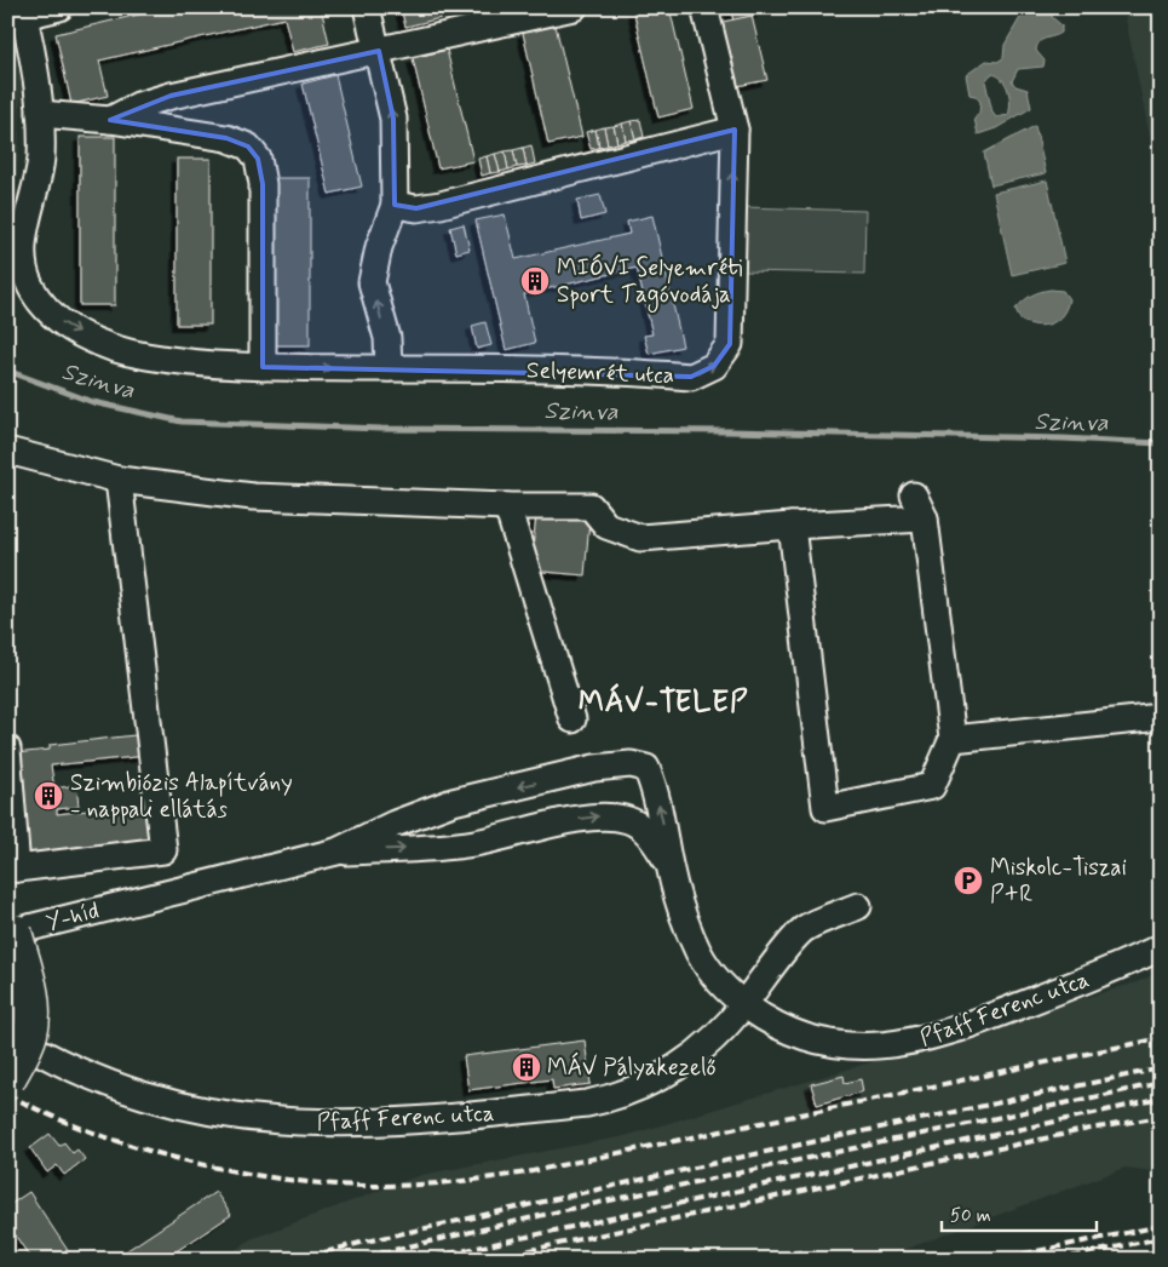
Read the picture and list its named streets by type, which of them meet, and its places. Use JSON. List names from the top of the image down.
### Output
{
  "streets": {
    "main road": ["Y-híd"],
    "street": ["Selyemrét utca", "Pfaff Ferenc utca"]
  },
  "crossings": [
    ["Y-híd", "Pfaff Ferenc utca"]
  ],
  "districts": ["MÁV-TELEP"],
  "water": ["Szinva"],
  "places": {
    "building": ["MIÓVI Selyemréti Sport Tagóvodája", "Szimbiózis Alapítvány - nappali ellátás", "MÁV Pályakezelő"],
    "parking": ["Miskolc-Tiszai P+R"]
  },
  "scale_bar": "50 m"
}
